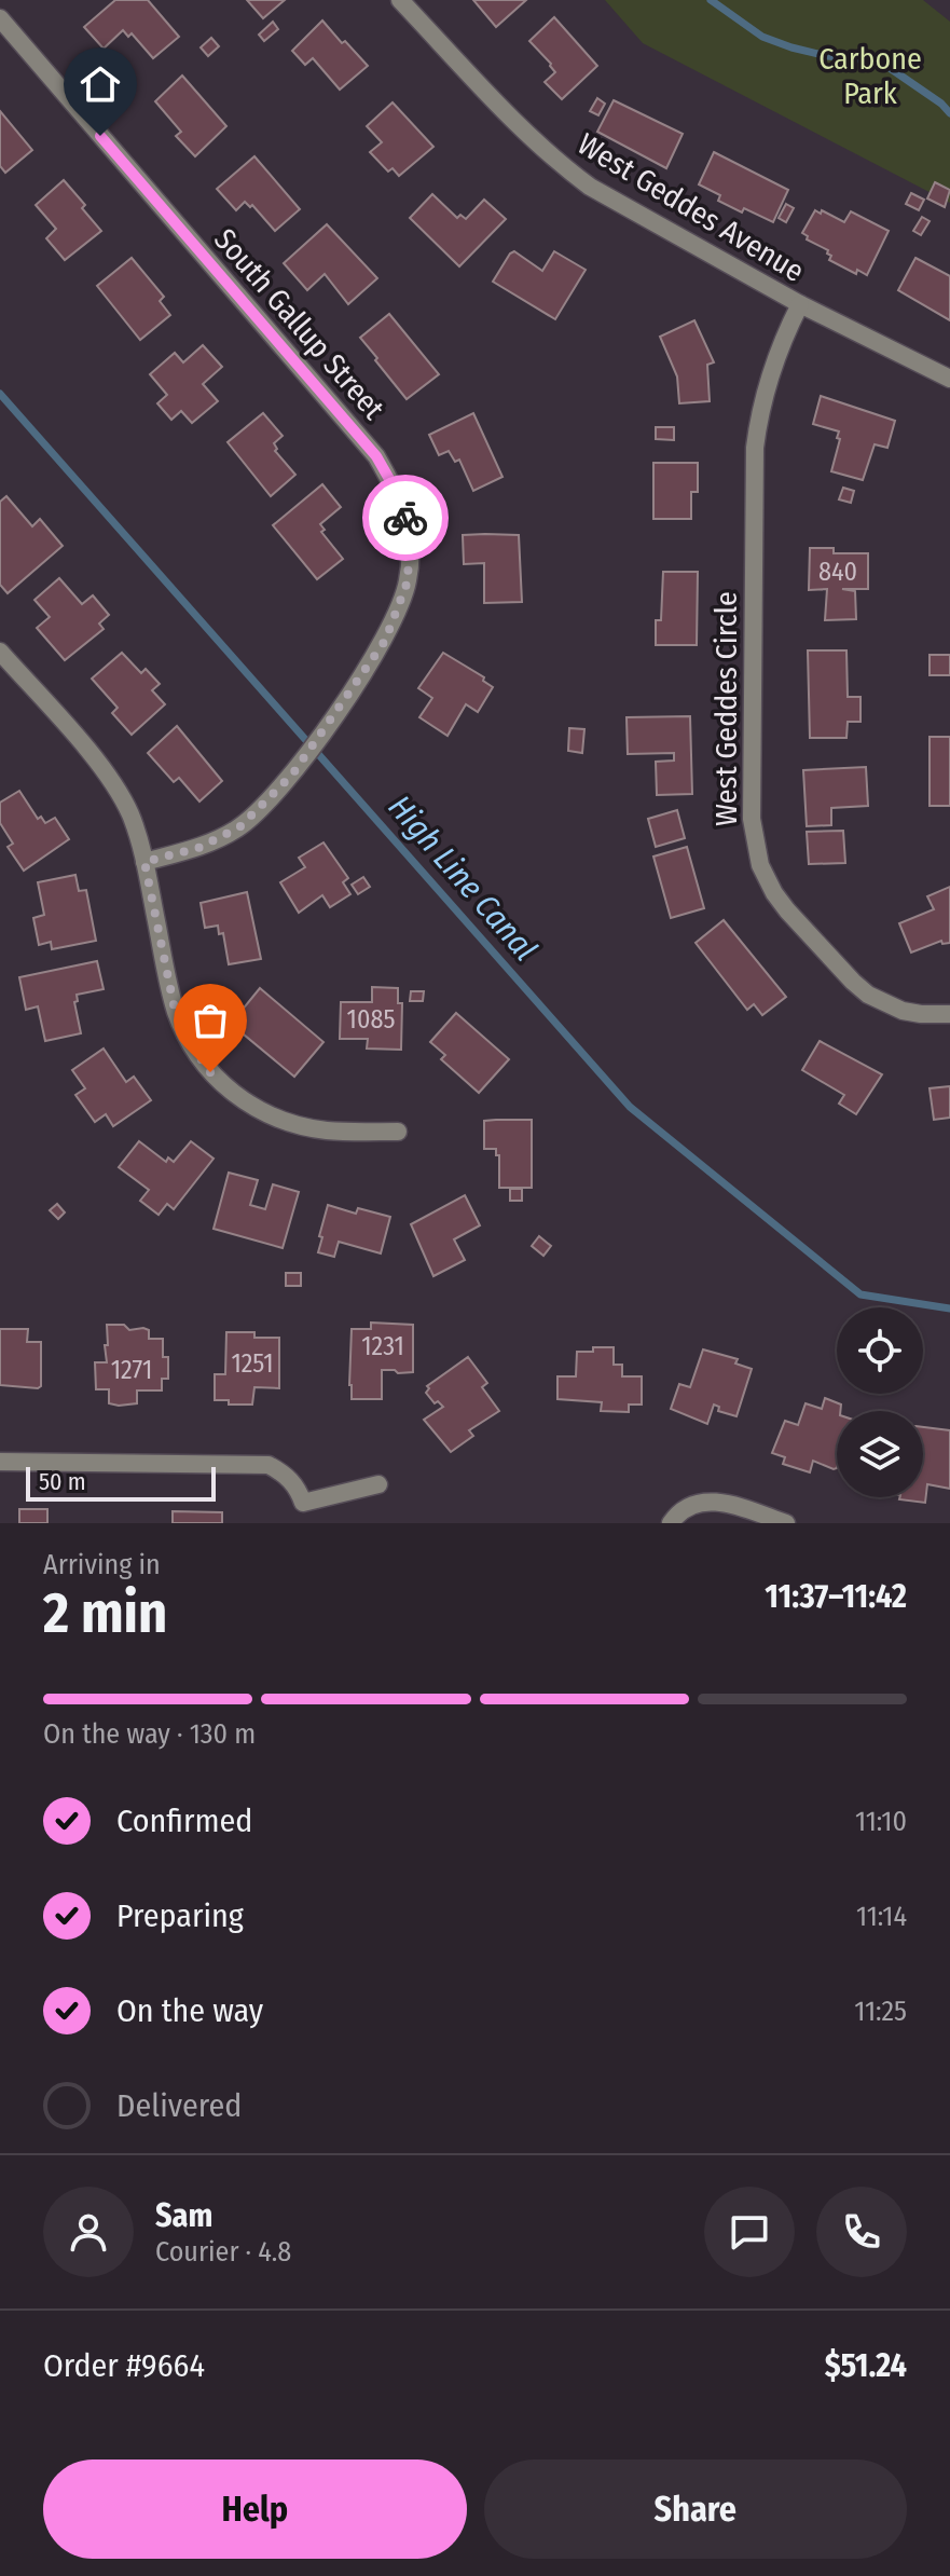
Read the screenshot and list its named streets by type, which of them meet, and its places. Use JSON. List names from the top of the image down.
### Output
{
  "streets": {
    "street": ["West Geddes Avenue", "South Gallup Street", "West Geddes Circle"]
  },
  "crossings": [
    ["West Geddes Avenue", "West Geddes Circle"]
  ],
  "water": ["High Line Canal"],
  "parks": ["Carbone Park"],
  "house_numbers": [
    "840",
    "1085",
    "1231",
    "1251",
    "1271"
  ],
  "scale_bar": "50 m",
  "page": {
    "scale": "50 m",
    "heading": ["2 min", "Arriving in", "11:37–11:42"],
    "panel": [
      "Sam",
      "Courier · 4.8",
      "Order #9664",
      "$51.24"
    ],
    "bar": "On the way · 130 m",
    "list": [
      ["Confirmed", "11:10"],
      ["Preparing", "11:14"],
      ["On the way", "11:25"],
      "Delivered"
    ],
    "buttons": ["Help", "Share"]
  }
}
